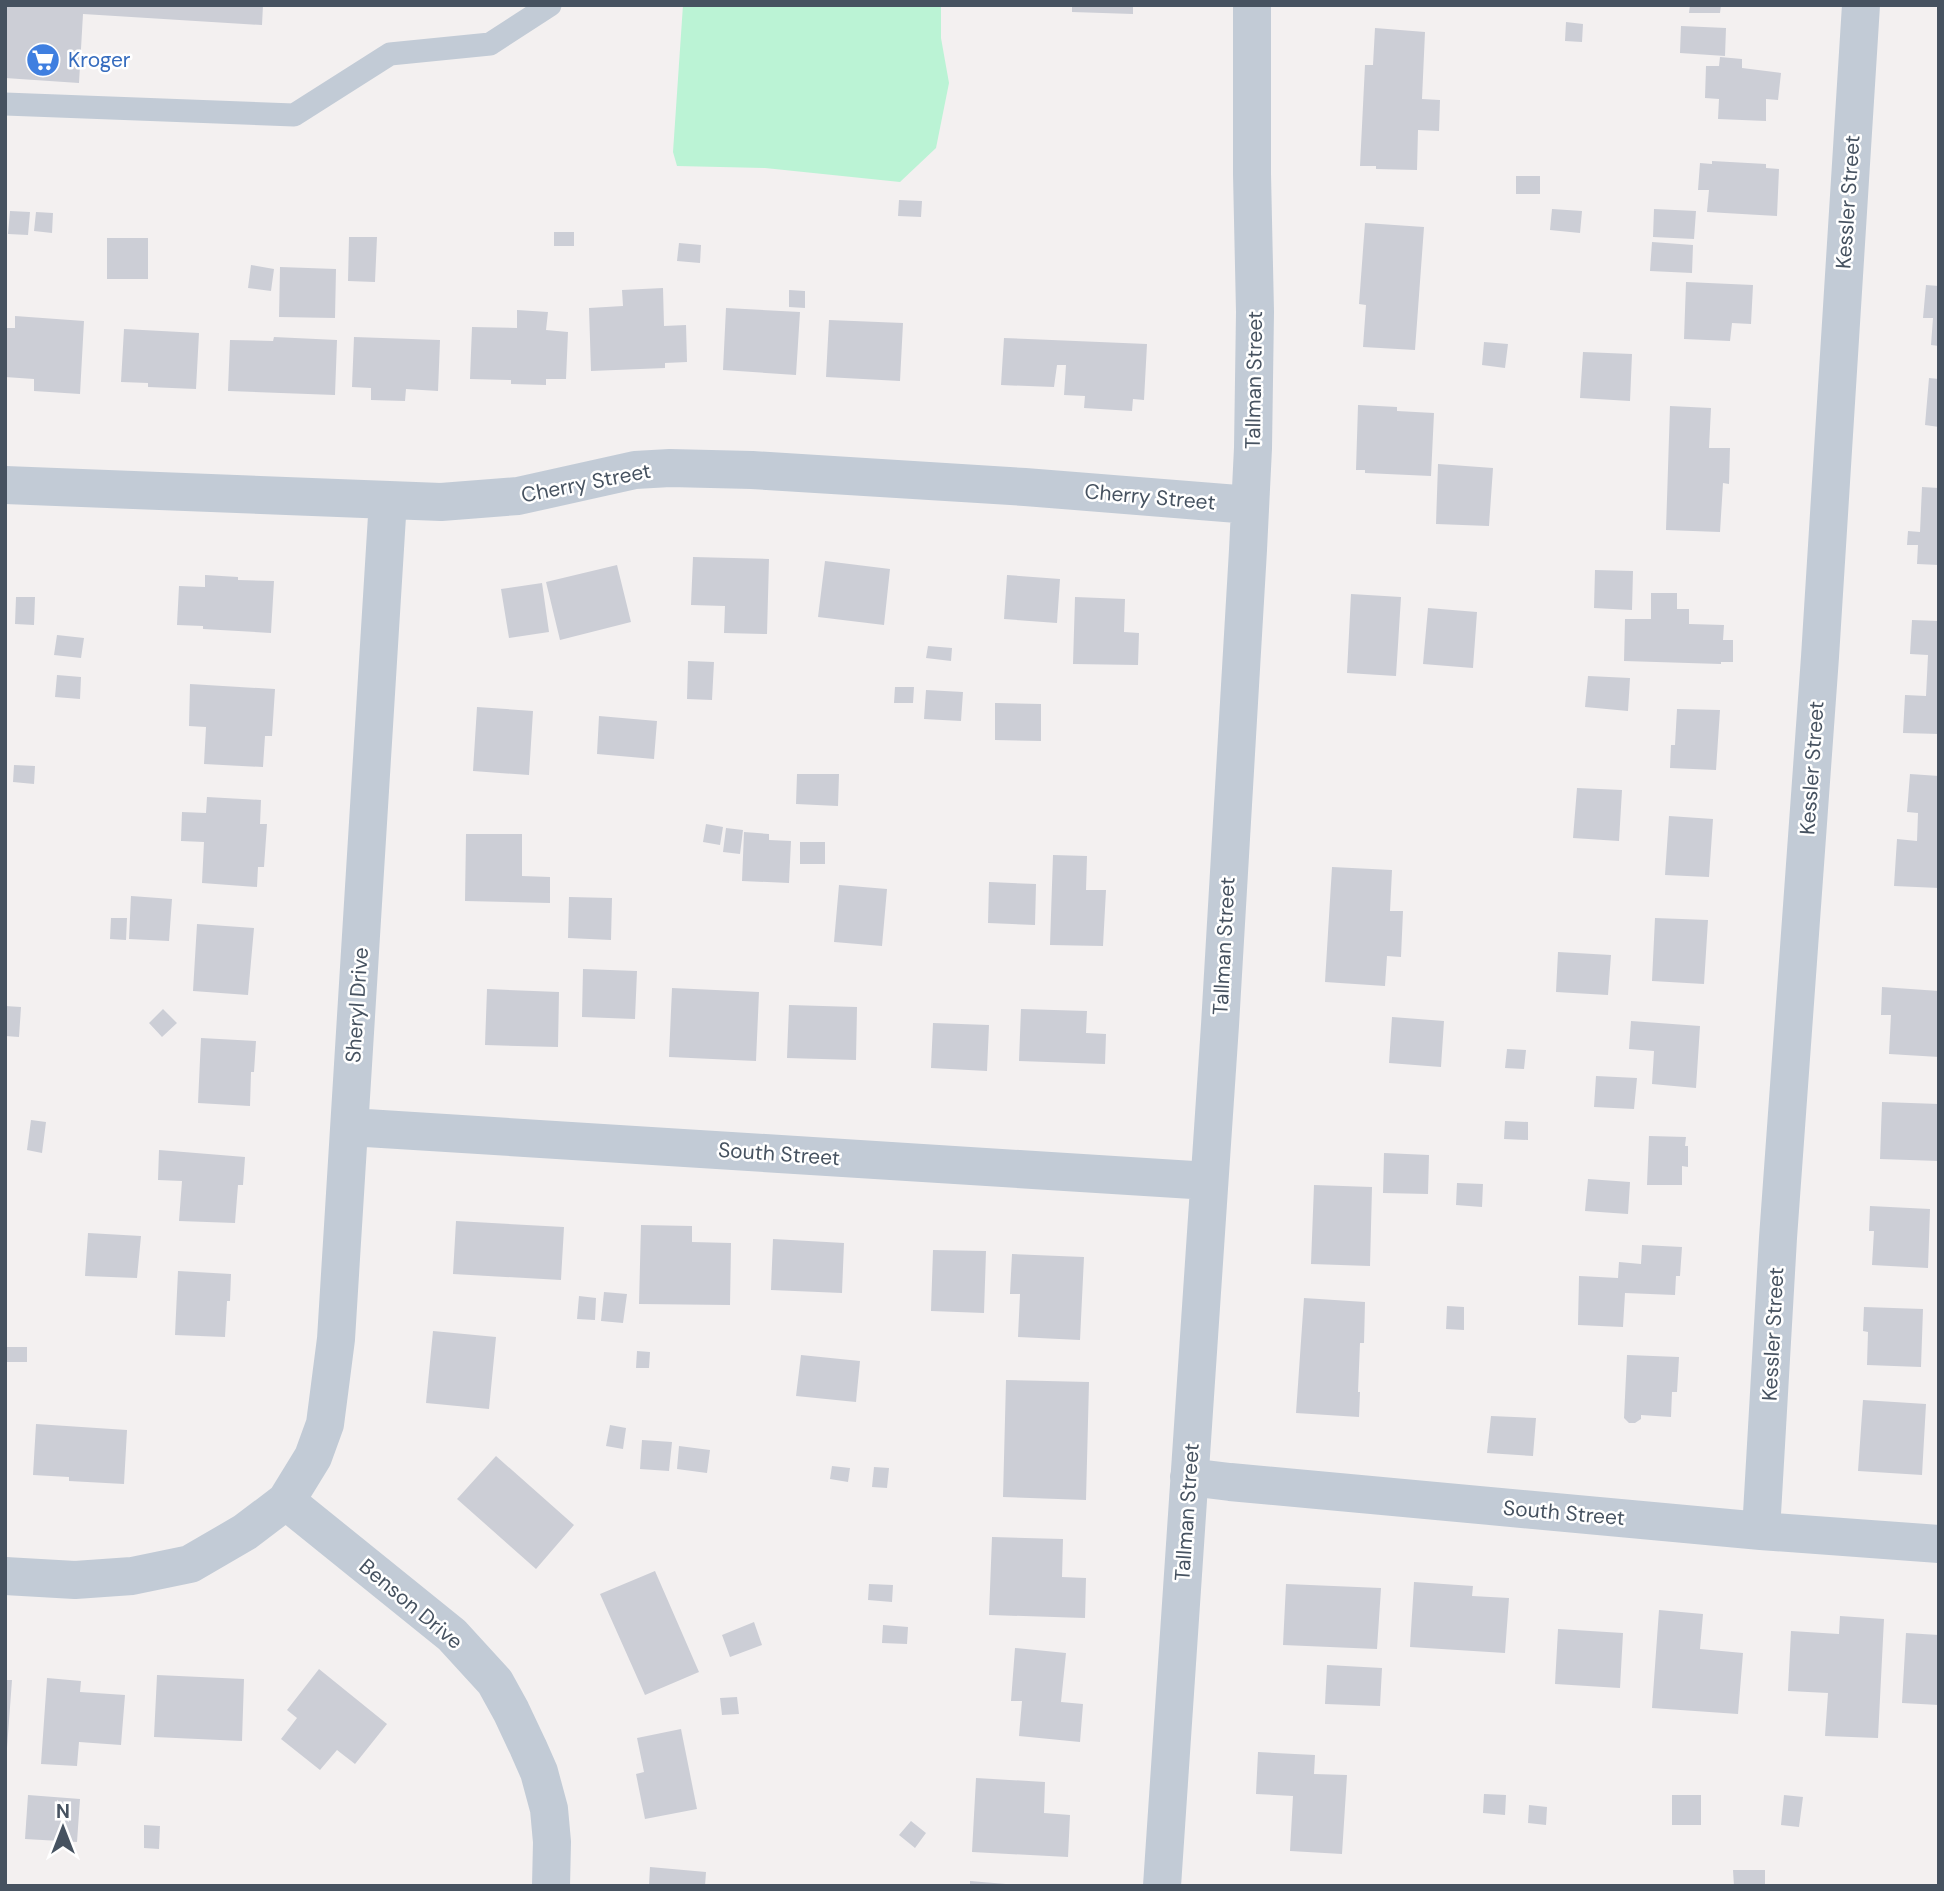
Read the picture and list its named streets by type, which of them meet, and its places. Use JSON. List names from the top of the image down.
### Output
{
  "streets": {
    "street": [
      "Kessler Street",
      "Tallman Street",
      "Cherry Street",
      "Sheryl Drive",
      "South Street",
      "Benson Drive"
    ]
  },
  "crossings": [
    ["Kessler Street", "South Street"],
    ["Tallman Street", "Cherry Street"],
    ["Tallman Street", "South Street"],
    ["Cherry Street", "Sheryl Drive"],
    ["Sheryl Drive", "South Street"],
    ["Sheryl Drive", "Benson Drive"]
  ],
  "places": {
    "supermarket": ["Kroger"]
  },
  "north": "top"
}
